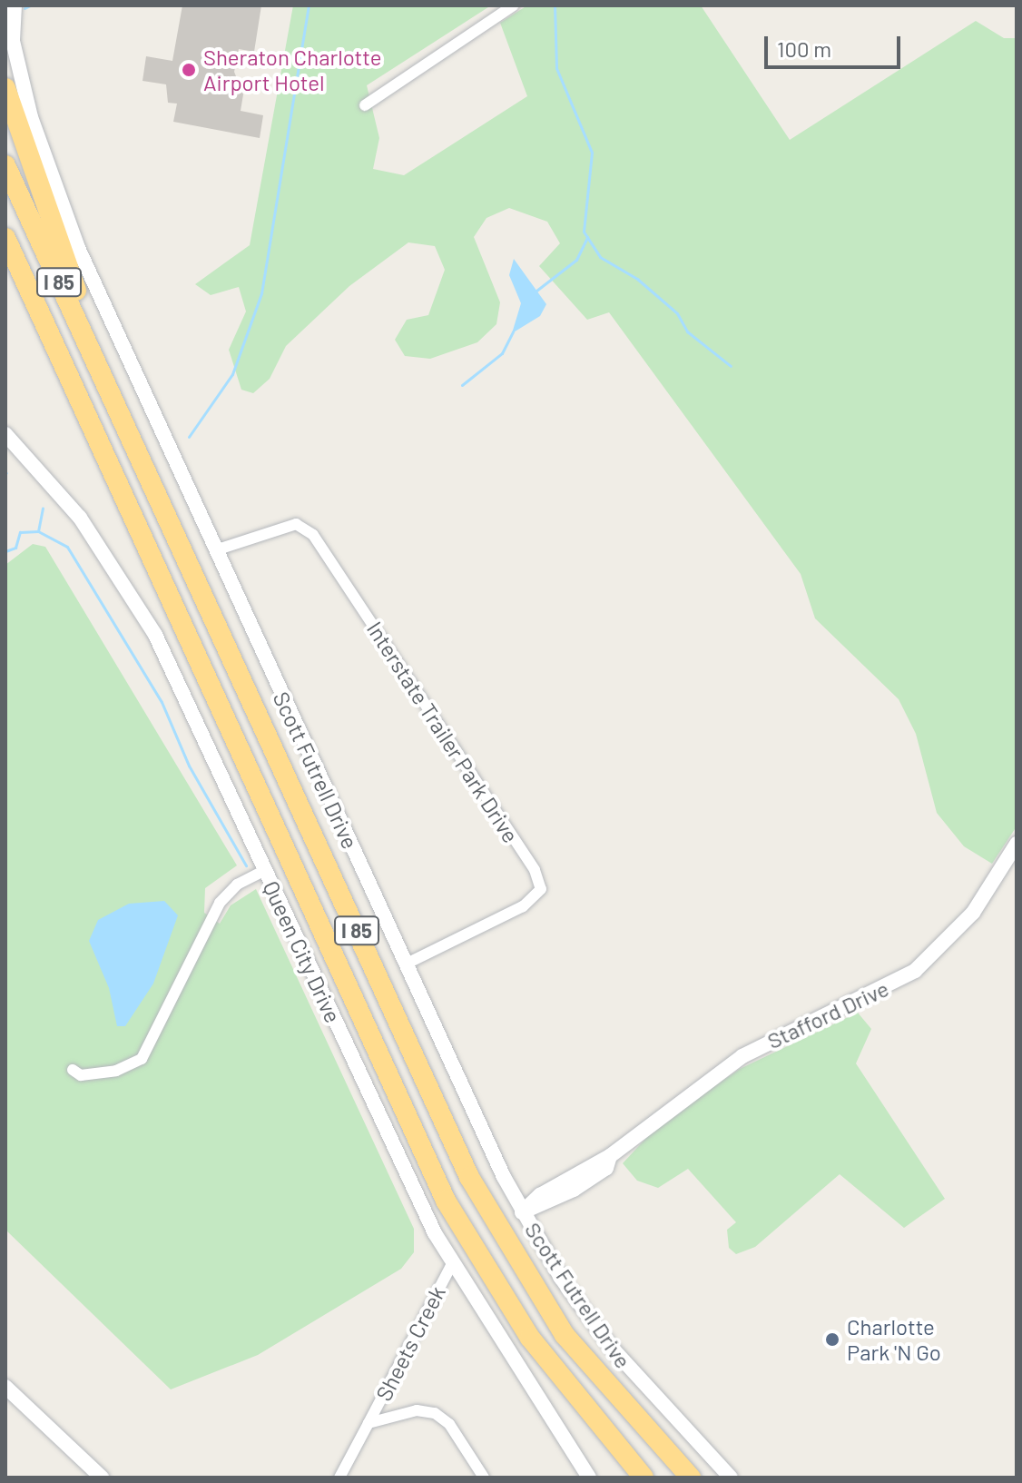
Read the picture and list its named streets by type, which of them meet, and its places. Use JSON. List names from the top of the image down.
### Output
{
  "streets": {
    "highway": ["I 85"],
    "street": [
      "Interstate Trailer Park Drive",
      "Scott Futrell Drive",
      "Queen City Drive",
      "Stafford Drive",
      "Sheets Creek"
    ]
  },
  "crossings": [
    ["Interstate Trailer Park Drive", "Scott Futrell Drive"],
    ["Scott Futrell Drive", "Stafford Drive"],
    ["Queen City Drive", "Sheets Creek"]
  ],
  "places": ["Sheraton Charlotte Airport Hotel", "Charlotte Park 'N Go"],
  "scale_bar": "100 m"
}
